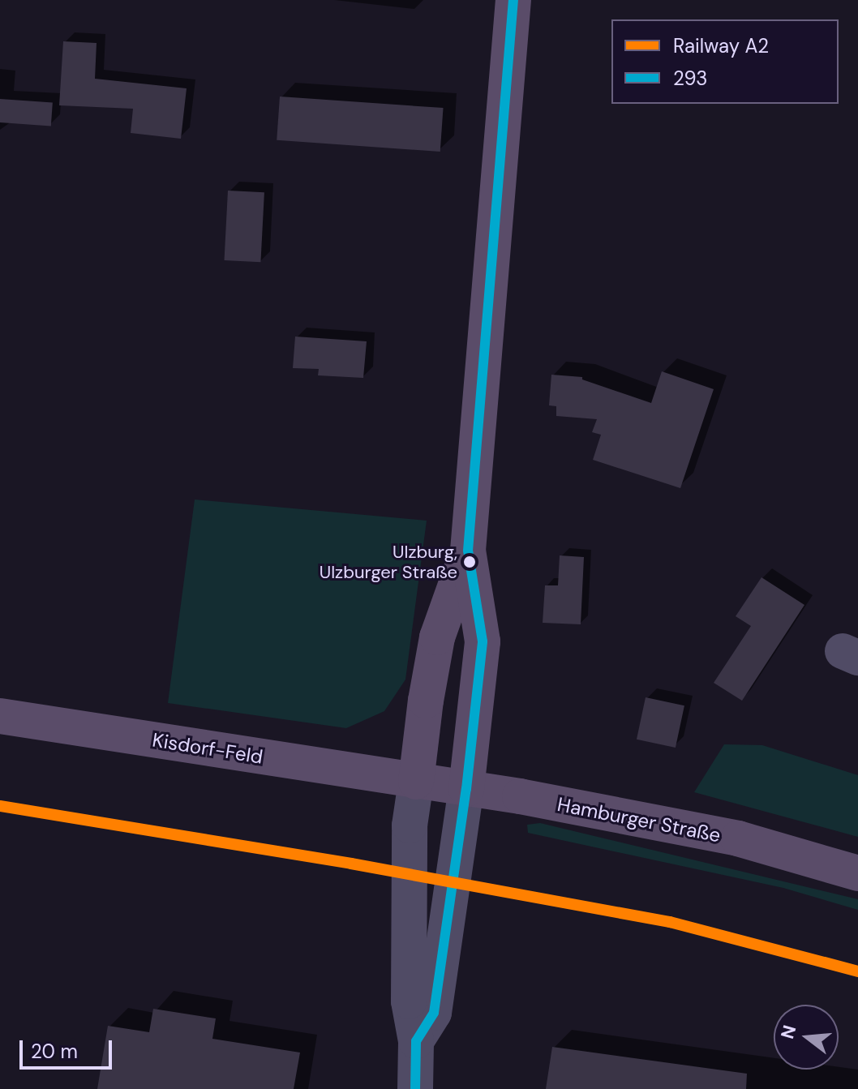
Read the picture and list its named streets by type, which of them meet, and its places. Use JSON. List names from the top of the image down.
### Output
{
  "streets": {
    "main road": ["Kisdorf-Feld", "Hamburger Straße"]
  },
  "crossings": [
    ["Kisdorf-Feld", "Hamburger Straße"]
  ],
  "places": ["Ulzburg, Ulzburger Straße"],
  "lines": ["transit line 293", "rail line A2"],
  "legend": ["Railway A2", "293"],
  "scale_bar": "20 m",
  "north": "left"
}
